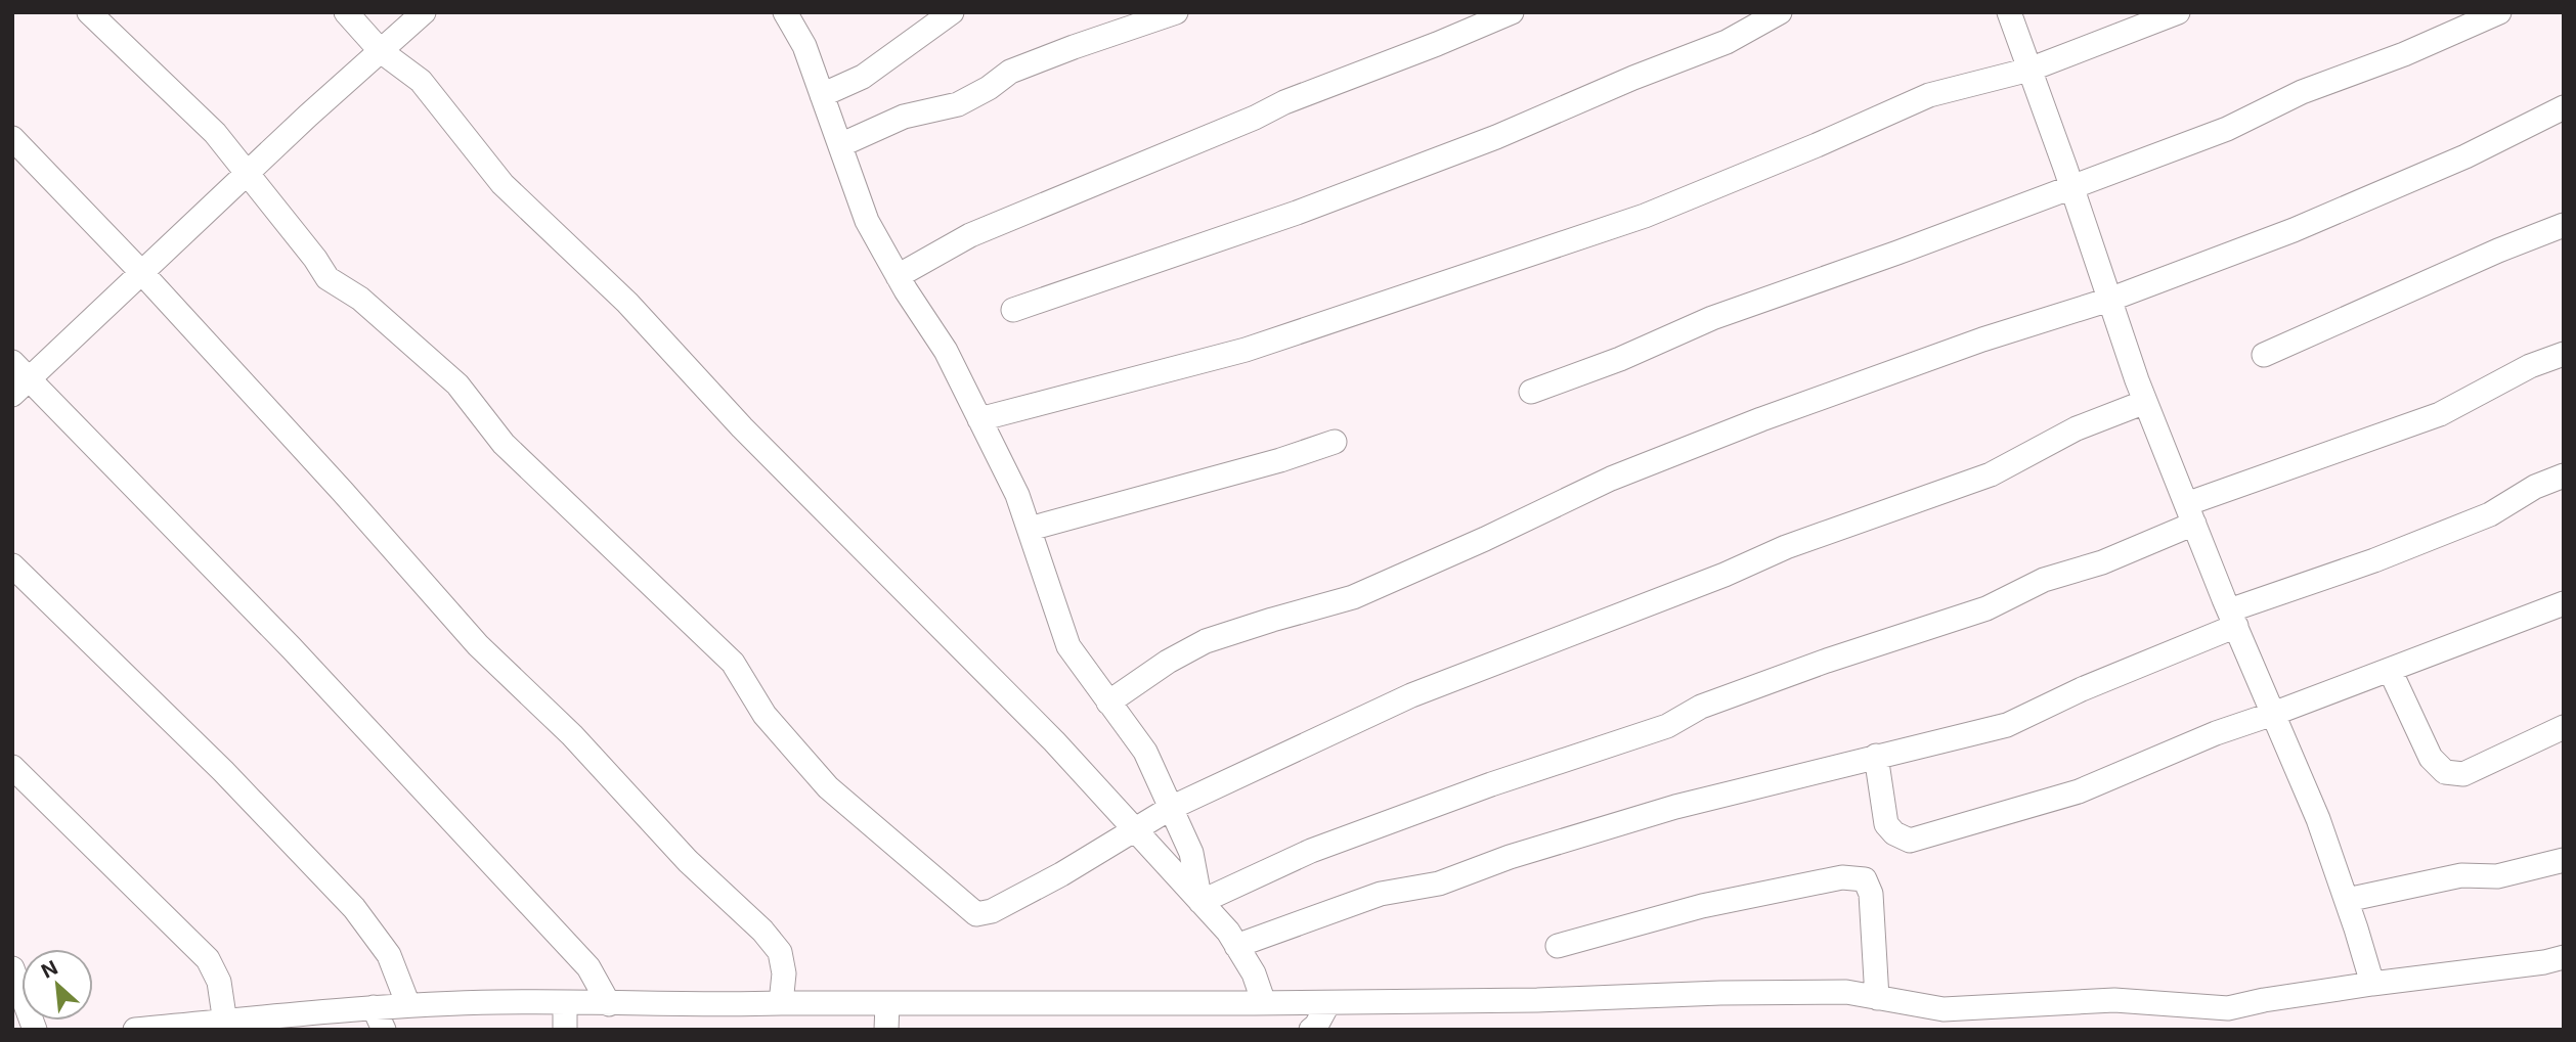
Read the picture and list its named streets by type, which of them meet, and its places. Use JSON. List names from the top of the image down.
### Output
{
  "north": "top left"
}
